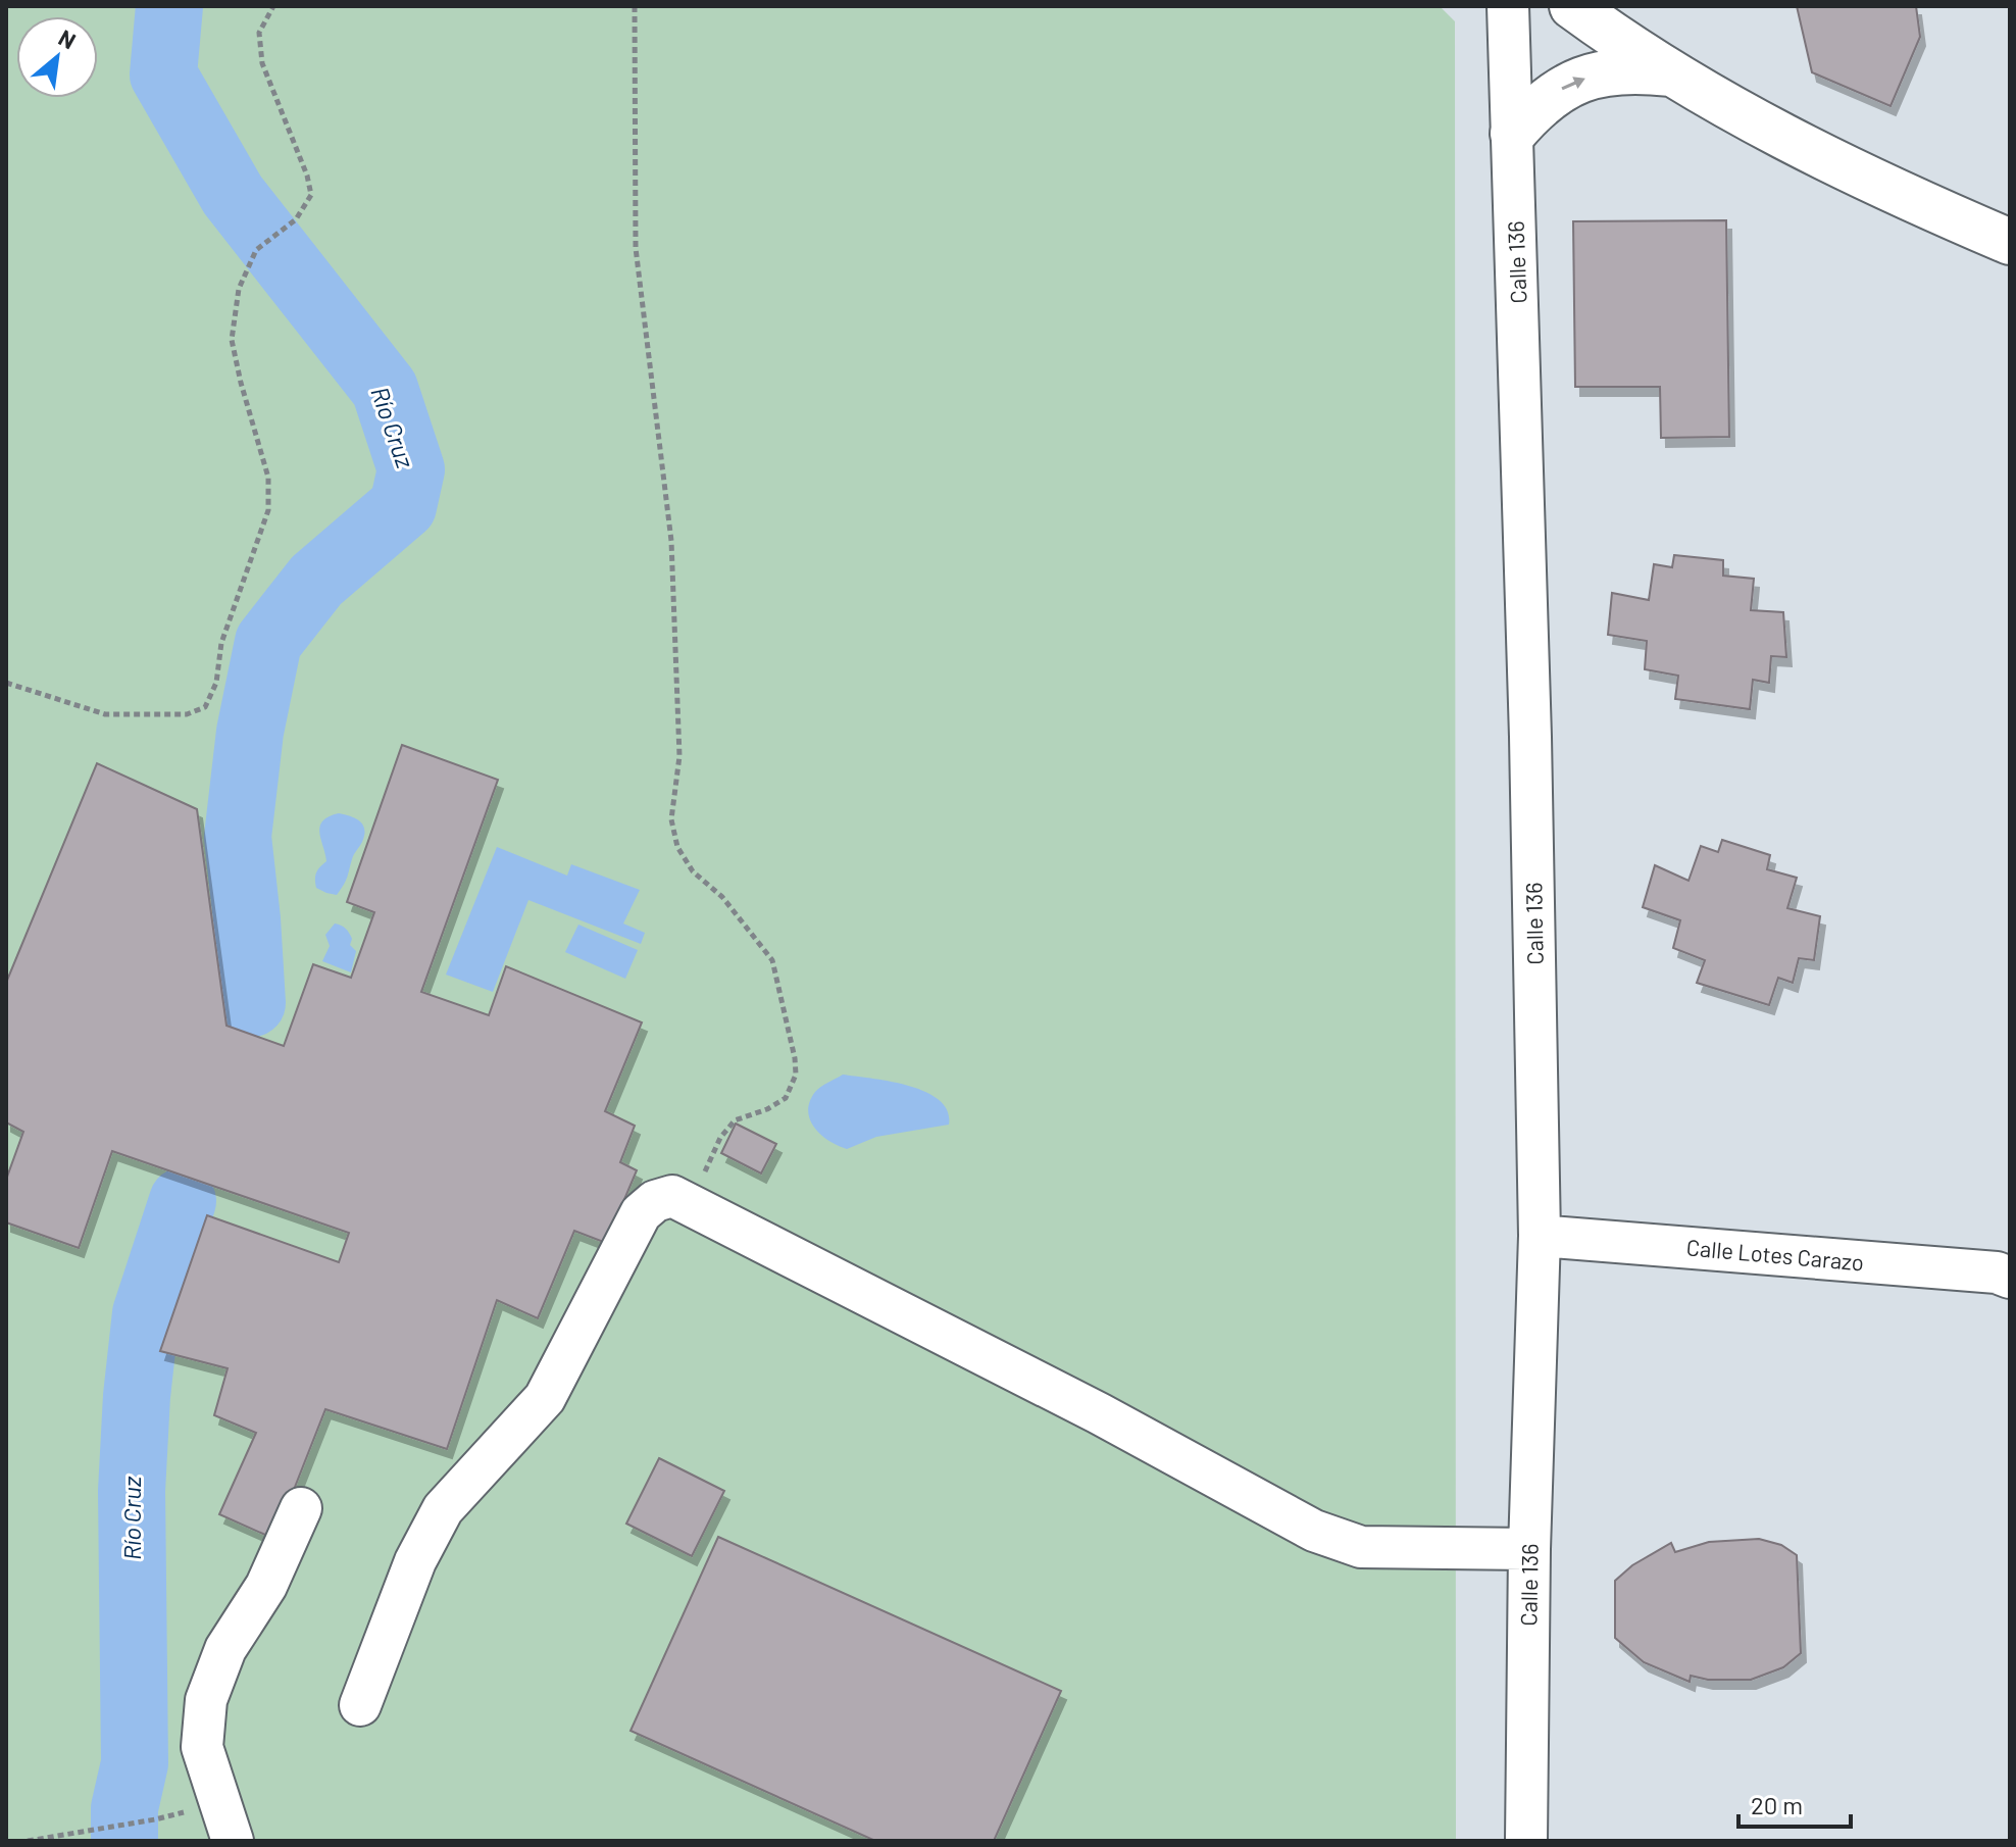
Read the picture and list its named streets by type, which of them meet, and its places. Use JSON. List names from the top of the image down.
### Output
{
  "streets": {
    "street": ["Calle 136", "Calle Lotes Carazo"]
  },
  "crossings": [
    ["Calle 136", "Calle Lotes Carazo"]
  ],
  "water": ["Río Cruz"],
  "scale_bar": "20 m",
  "north": "top right"
}
